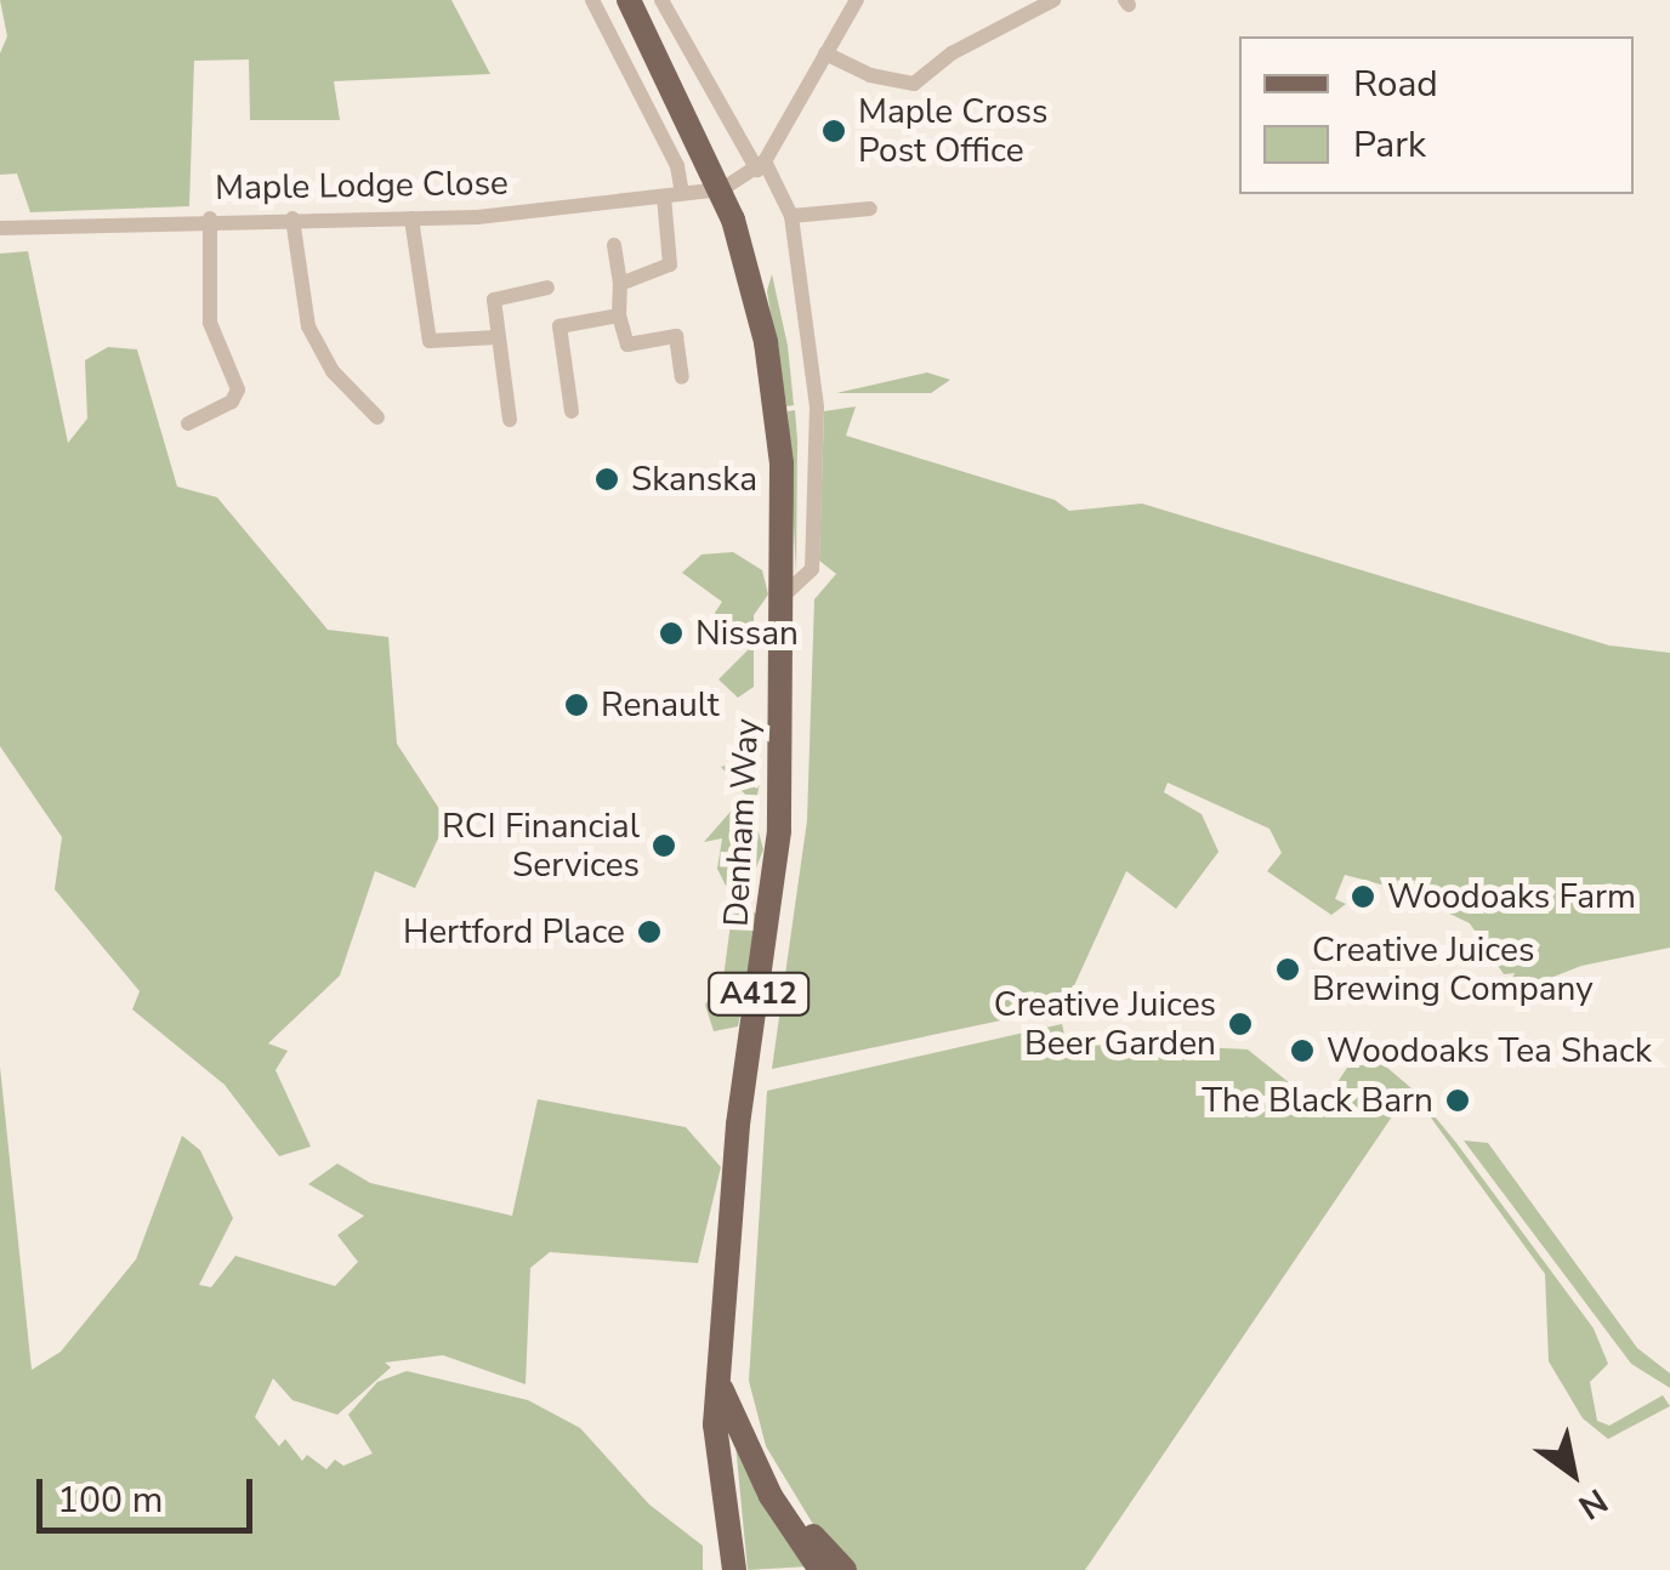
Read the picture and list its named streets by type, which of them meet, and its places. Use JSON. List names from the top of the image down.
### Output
{
  "streets": {
    "main road": ["Denham Way", "A412"],
    "street": ["Maple Lodge Close"]
  },
  "crossings": [
    ["Maple Lodge Close", "Denham Way"],
    ["Maple Lodge Close", "A412"],
    ["Denham Way", "A412"]
  ],
  "places": [
    "Maple Cross Post Office",
    "Skanska",
    "Nissan",
    "Renault",
    "RCI Financial Services",
    "Woodoaks Farm",
    "Hertford Place",
    "Creative Juices Brewing Company",
    "Creative Juices Beer Garden",
    "Woodoaks Tea Shack",
    "The Black Barn"
  ],
  "legend": ["Road", "Park"],
  "scale_bar": "100 m",
  "north": "bottom right"
}
